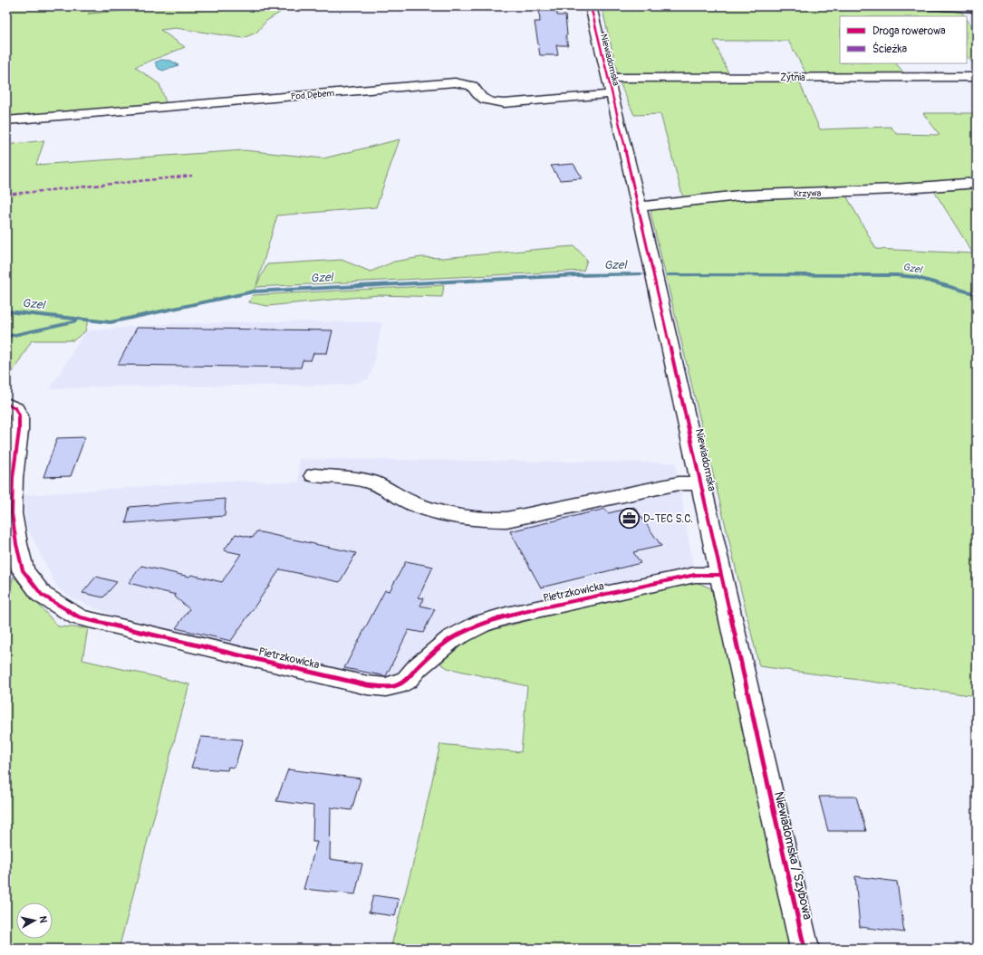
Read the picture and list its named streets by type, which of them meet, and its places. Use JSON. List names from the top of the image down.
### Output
{
  "streets": {
    "street": [
      "Niewiadomska",
      "Żytnia",
      "Pod Dębem",
      "Krzywa",
      "Pietrzkowicka",
      "Niewiadomska / Szybowa"
    ]
  },
  "crossings": [
    ["Niewiadomska", "Żytnia"],
    ["Niewiadomska", "Pod Dębem"],
    ["Niewiadomska", "Krzywa"],
    ["Niewiadomska", "Pietrzkowicka"],
    ["Niewiadomska", "Niewiadomska / Szybowa"]
  ],
  "water": ["Gzel"],
  "places": {
    "office": ["D-TEC S.C."]
  },
  "legend": ["Droga rowerowa", "Ścieżka"],
  "north": "right"
}
